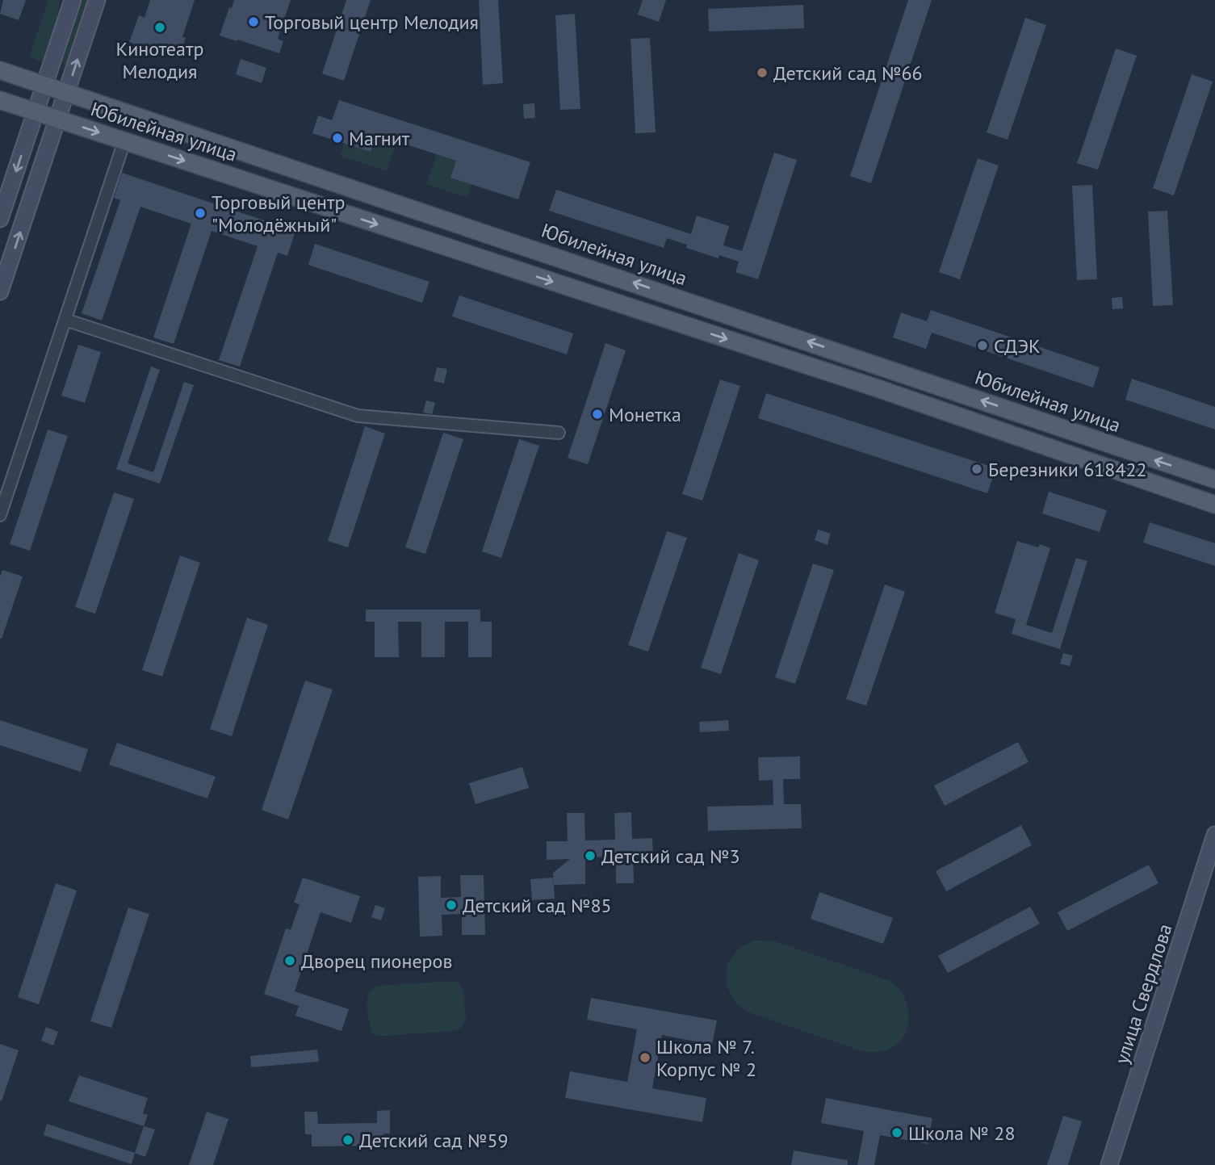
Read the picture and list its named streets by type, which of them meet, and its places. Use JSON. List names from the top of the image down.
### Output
{
  "streets": {
    "main road": ["Юбилейная улица", "улица Свердлова"]
  },
  "places": [
    "Торговый центр Мелодия",
    "Кинотеатр Мелодия",
    "Детский сад №66",
    "Магнит",
    "Торговый центр \"Молодёжный\"",
    "СДЭК",
    "Монетка",
    "Березники 618422",
    "Детский сад №3",
    "Детский сад №85",
    "Дворец пионеров",
    "Школа № 7. Корпус № 2",
    "Школа № 28",
    "Детский сад №59"
  ]
}
